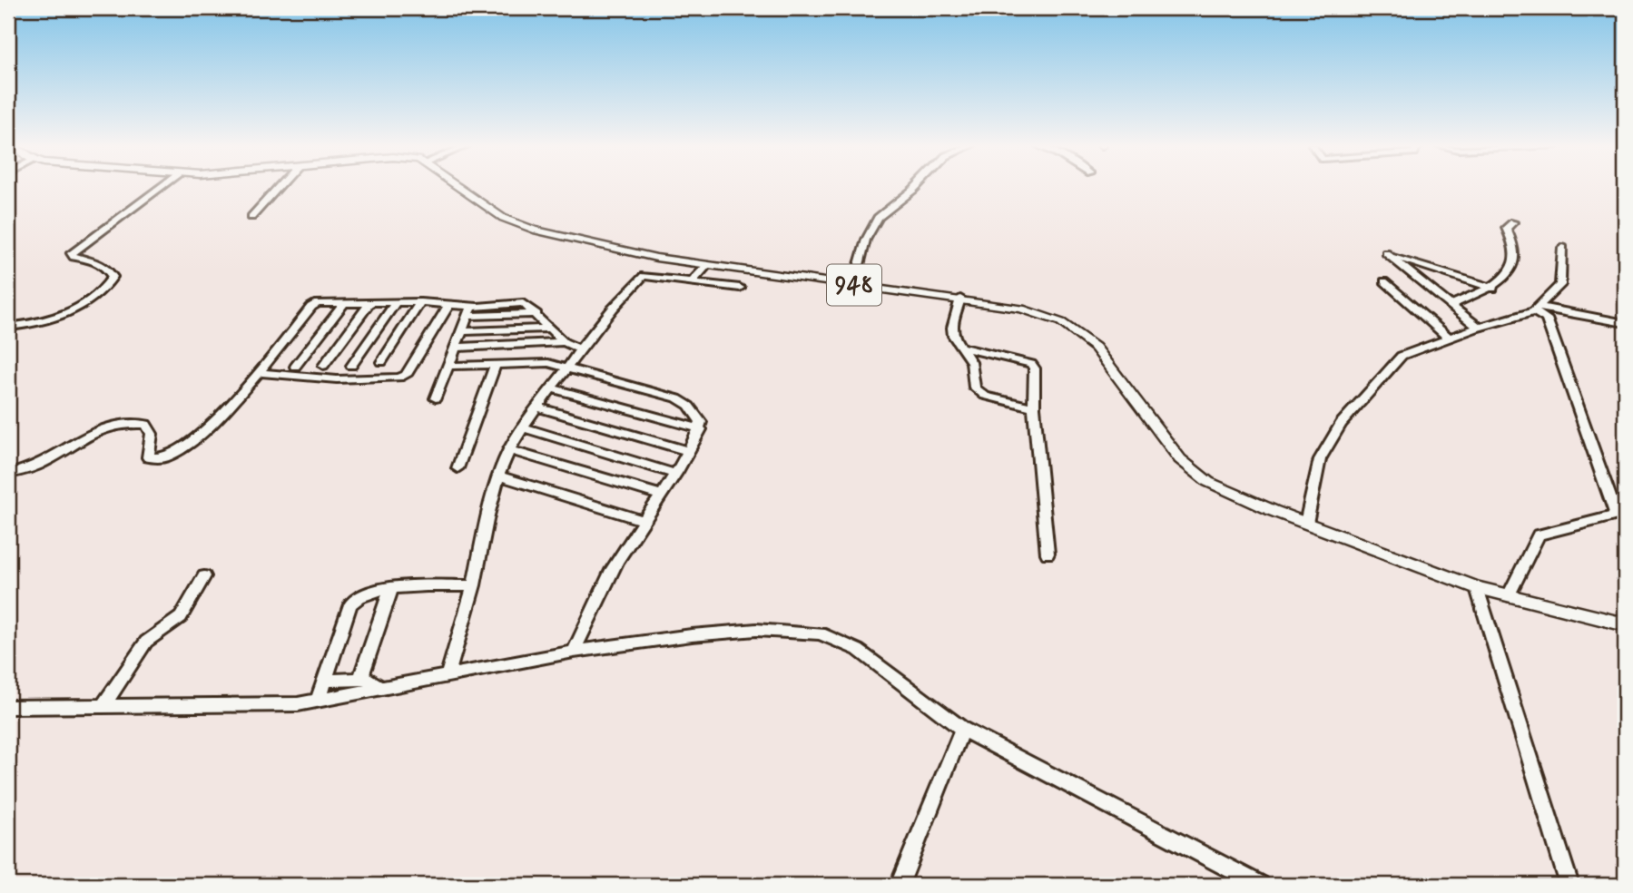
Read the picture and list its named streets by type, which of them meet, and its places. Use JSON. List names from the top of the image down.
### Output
{
  "streets": {
    "main road": ["948"]
  }
}
